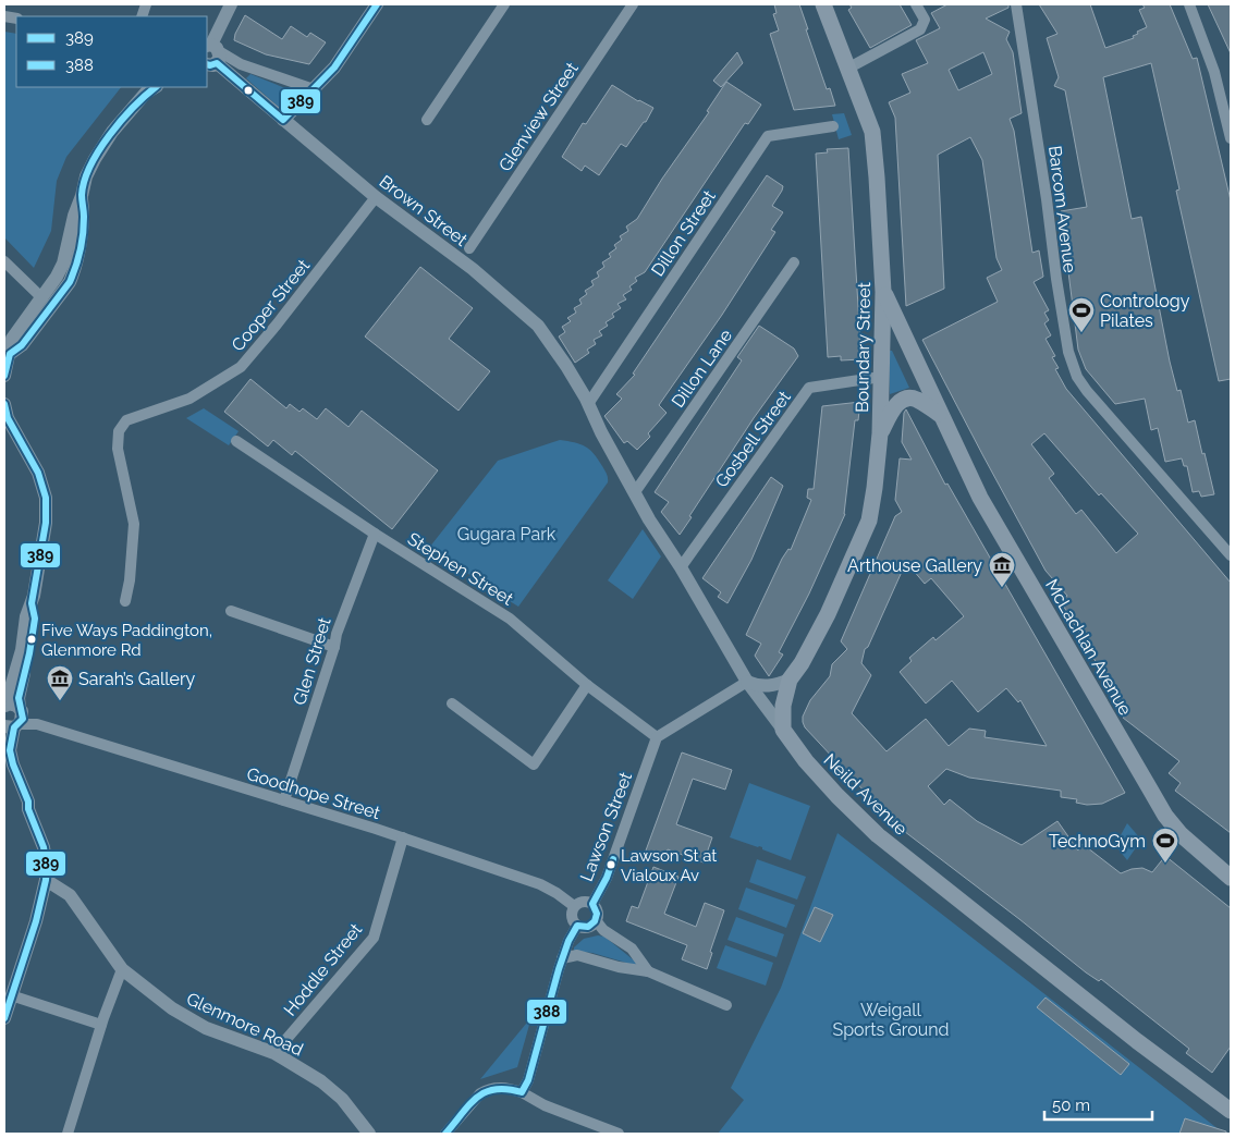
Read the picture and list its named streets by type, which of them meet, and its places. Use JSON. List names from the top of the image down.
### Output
{
  "streets": {
    "main road": ["Boundary Street", "McLachlan Avenue", "Neild Avenue"],
    "street": [
      "Glenview Street",
      "Barcom Avenue",
      "Brown Street",
      "Dillon Street",
      "Cooper Street",
      "Dillon Lane",
      "Gosbell Street",
      "Stephen Street",
      "Glen Street",
      "Goodhope Street",
      "Lawson Street",
      "Hoddle Street",
      "Glenmore Road"
    ]
  },
  "crossings": [
    ["Brown Street", "Dillon Street"],
    ["Brown Street", "Cooper Street"],
    ["Brown Street", "Neild Avenue"],
    ["Dillon Street", "Neild Avenue"],
    ["Boundary Street", "Gosbell Street"],
    ["Boundary Street", "McLachlan Avenue"],
    ["Boundary Street", "Neild Avenue"],
    ["Dillon Lane", "Neild Avenue"],
    ["Gosbell Street", "Neild Avenue"],
    ["Stephen Street", "Glen Street"],
    ["Stephen Street", "Lawson Street"],
    ["Glen Street", "Goodhope Street"],
    ["Goodhope Street", "Lawson Street"],
    ["Goodhope Street", "Hoddle Street"],
    ["Hoddle Street", "Glenmore Road"]
  ],
  "parks": ["Gugara Park", "Weigall Sports Ground"],
  "places": {
    "sports": ["Contrology Pilates", "TechnoGym"],
    "museum": ["Arthouse Gallery", "Sarah’s Gallery"],
    "other": ["Five Ways Paddington, Glenmore Rd", "Lawson St at Vialoux Av"]
  },
  "lines": ["transit line 389", "transit line 388"],
  "legend": ["389", "388"],
  "scale_bar": "50 m"
}
